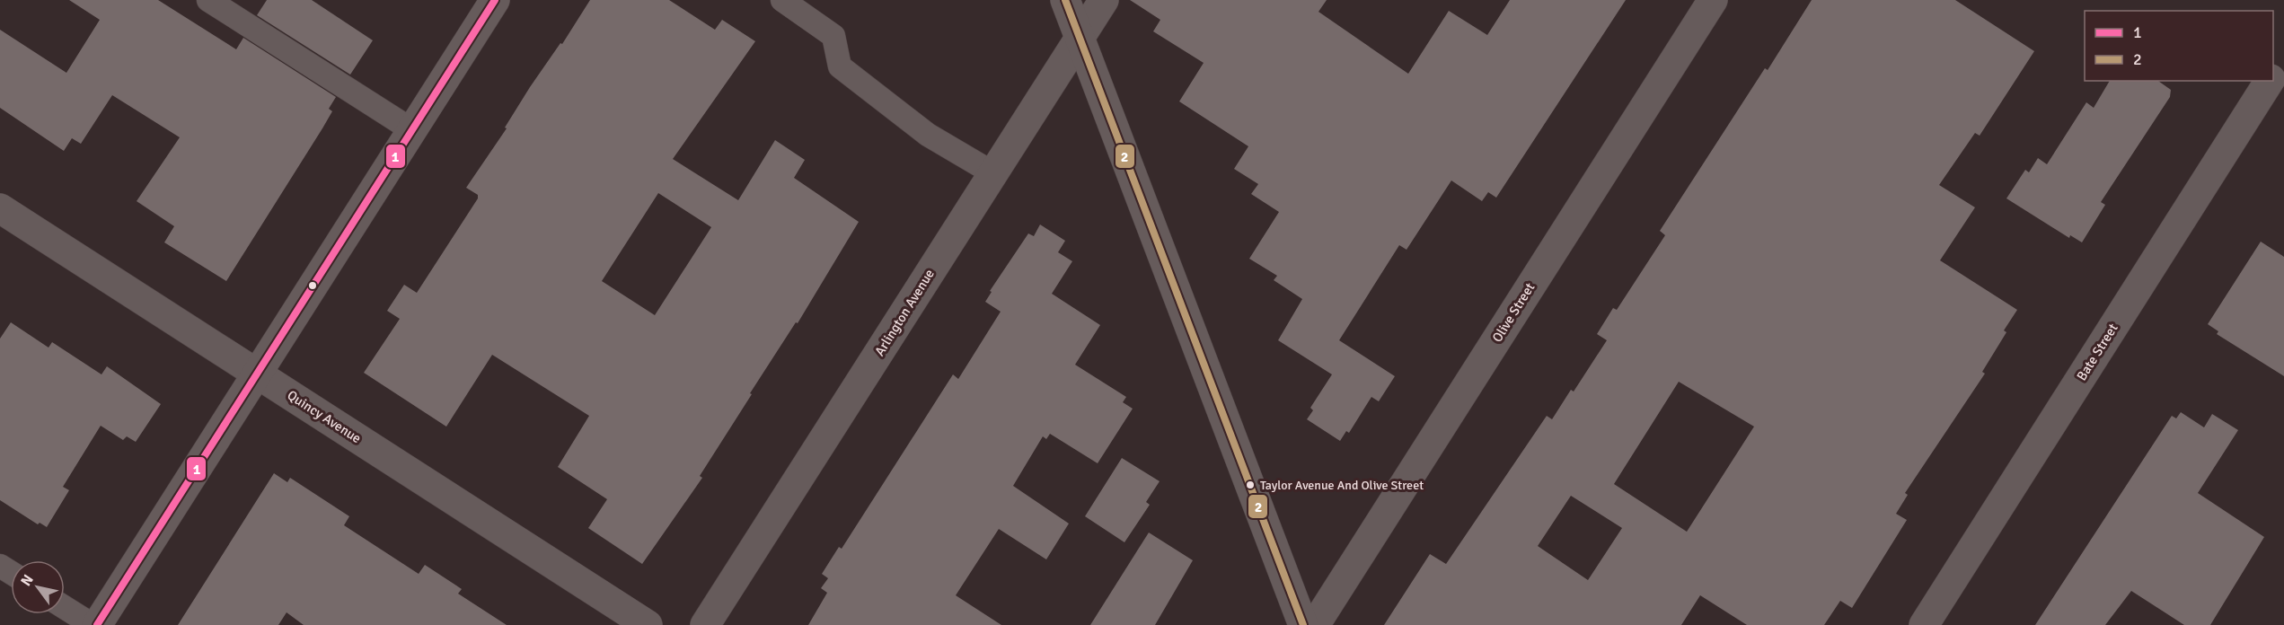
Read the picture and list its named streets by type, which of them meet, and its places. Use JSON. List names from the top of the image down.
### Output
{
  "streets": {
    "street": [
      "Arlington Avenue",
      "Olive Street",
      "Bate Street",
      "Quincy Avenue"
    ]
  },
  "places": ["Taylor Avenue And Olive Street"],
  "lines": ["transit line 1", "transit line 2"],
  "legend": ["1", "2"],
  "north": "top left"
}
